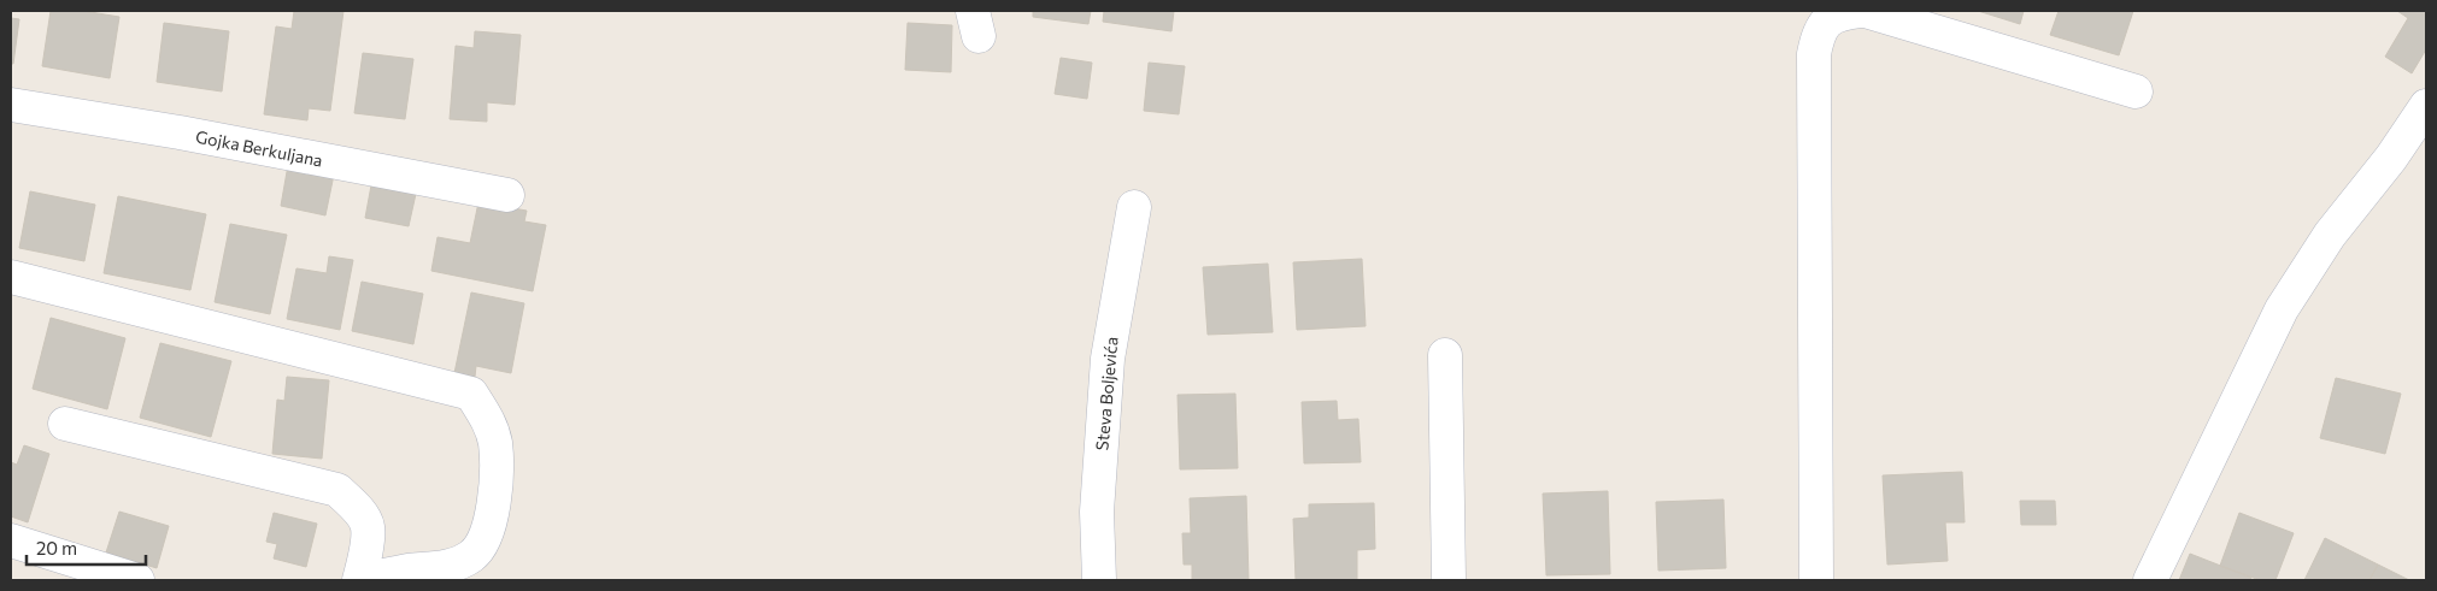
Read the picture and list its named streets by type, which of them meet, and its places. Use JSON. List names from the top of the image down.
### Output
{
  "streets": {
    "street": ["Gojka Berkuljana", "Steva Boljevića"]
  },
  "scale_bar": "20 m"
}
